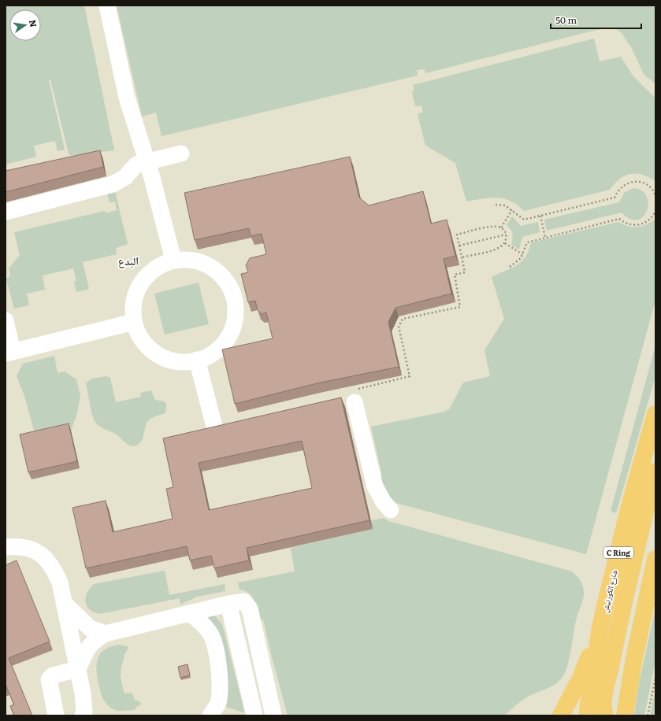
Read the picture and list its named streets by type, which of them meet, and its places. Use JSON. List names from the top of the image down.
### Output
{
  "streets": {
    "highway": ["C Ring", "شارع الكورنيش"]
  },
  "districts": ["البدع"],
  "scale_bar": "50 m",
  "north": "right"
}
